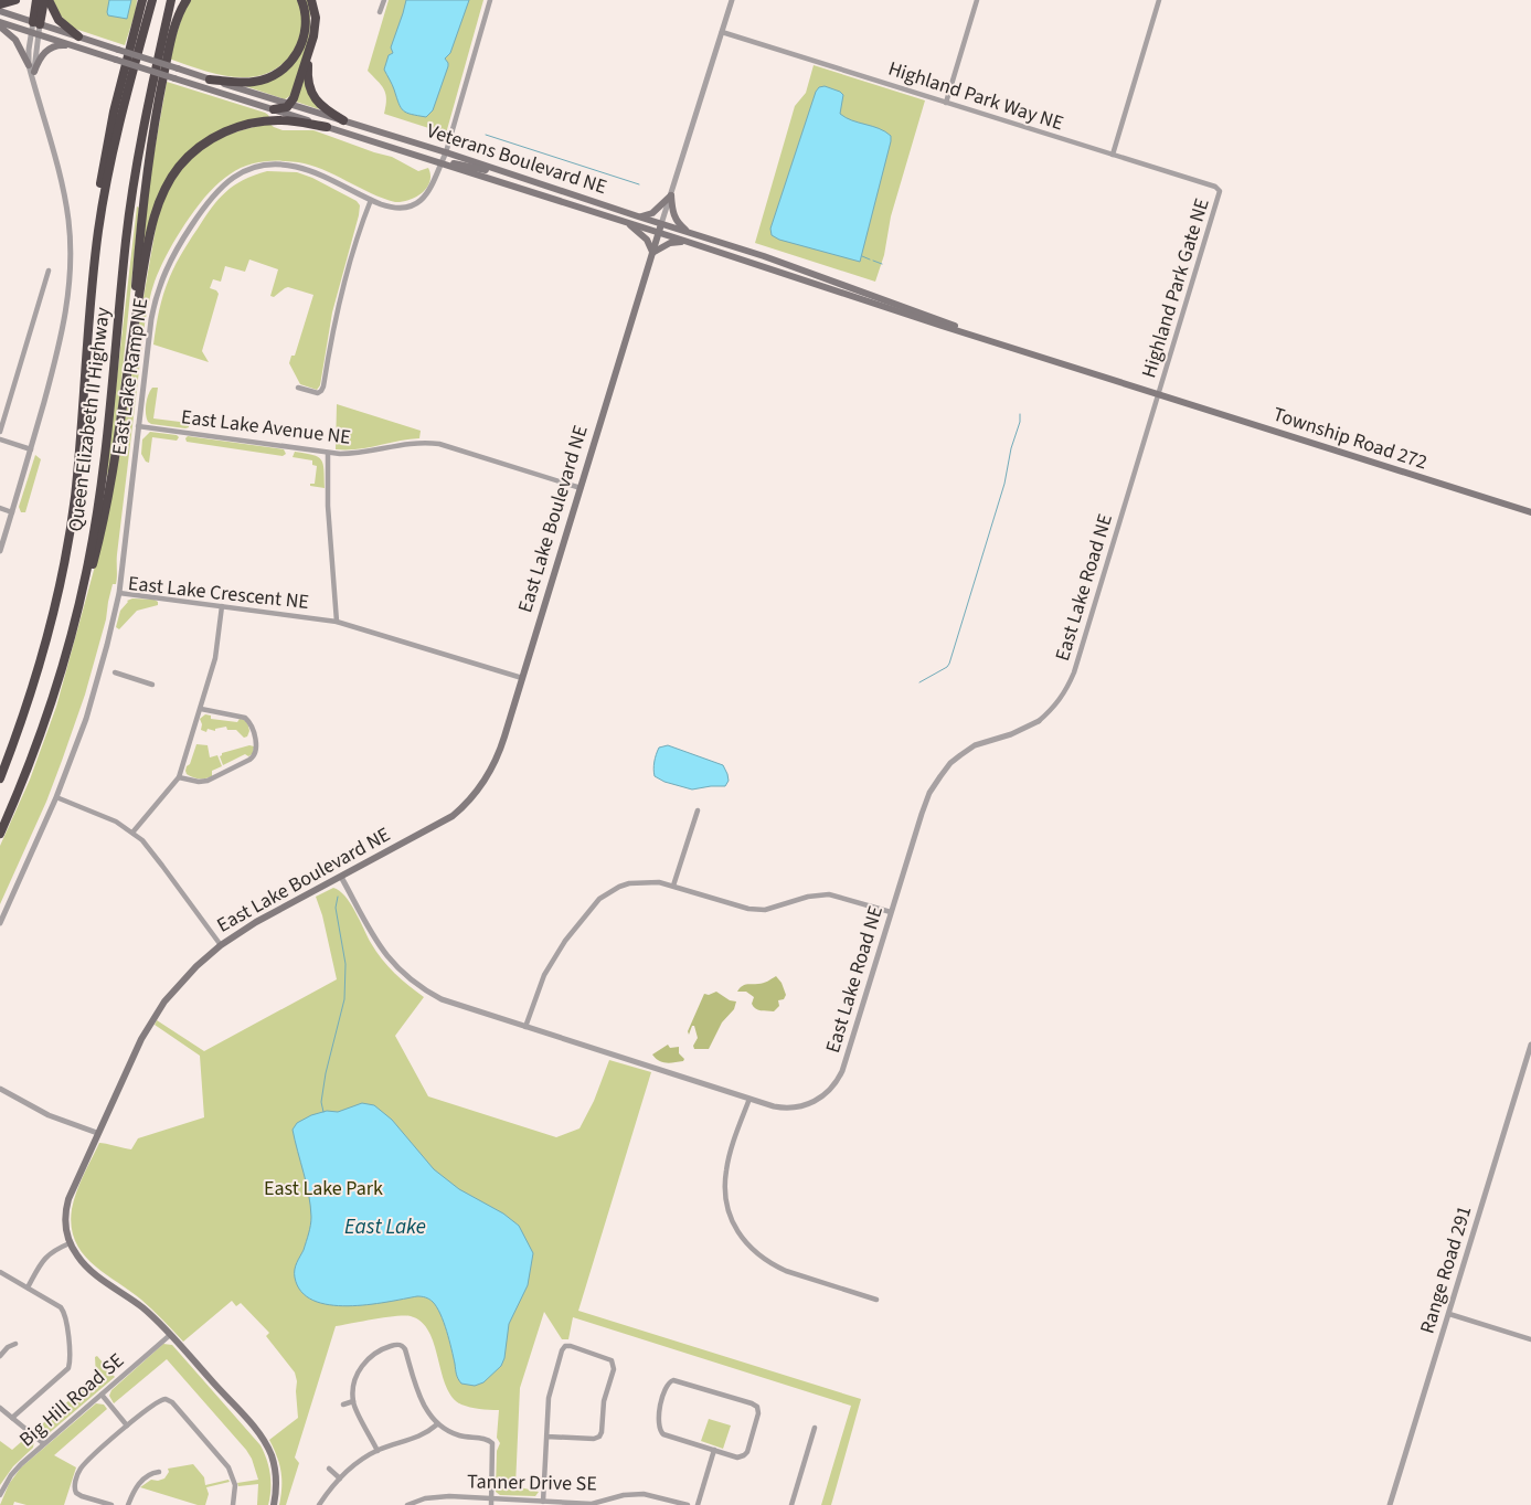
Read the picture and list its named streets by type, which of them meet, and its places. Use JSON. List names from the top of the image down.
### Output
{
  "streets": {
    "highway": ["Queen Elizabeth II Highway"],
    "main road": ["Veterans Boulevard NE", "Township Road 272", "East Lake Boulevard NE"],
    "street": [
      "Highland Park Way NE",
      "Highland Park Gate NE",
      "East Lake Ramp NE",
      "East Lake Avenue NE",
      "East Lake Road NE",
      "East Lake Crescent NE",
      "Range Road 291",
      "Big Hill Road SE",
      "Tanner Drive SE"
    ]
  },
  "crossings": [
    ["Highland Park Way NE", "Highland Park Gate NE"],
    ["Veterans Boulevard NE", "Highland Park Gate NE"],
    ["Veterans Boulevard NE", "East Lake Ramp NE"],
    ["Veterans Boulevard NE", "Township Road 272"],
    ["Veterans Boulevard NE", "East Lake Boulevard NE"],
    ["Veterans Boulevard NE", "East Lake Road NE"],
    ["Highland Park Gate NE", "Township Road 272"],
    ["Highland Park Gate NE", "East Lake Road NE"],
    ["East Lake Ramp NE", "East Lake Avenue NE"],
    ["East Lake Ramp NE", "East Lake Crescent NE"],
    ["East Lake Avenue NE", "East Lake Boulevard NE"],
    ["Township Road 272", "East Lake Road NE"],
    ["East Lake Boulevard NE", "East Lake Road NE"],
    ["East Lake Boulevard NE", "East Lake Crescent NE"],
    ["East Lake Boulevard NE", "Big Hill Road SE"]
  ],
  "water": ["East Lake"],
  "parks": ["East Lake Park"]
}
